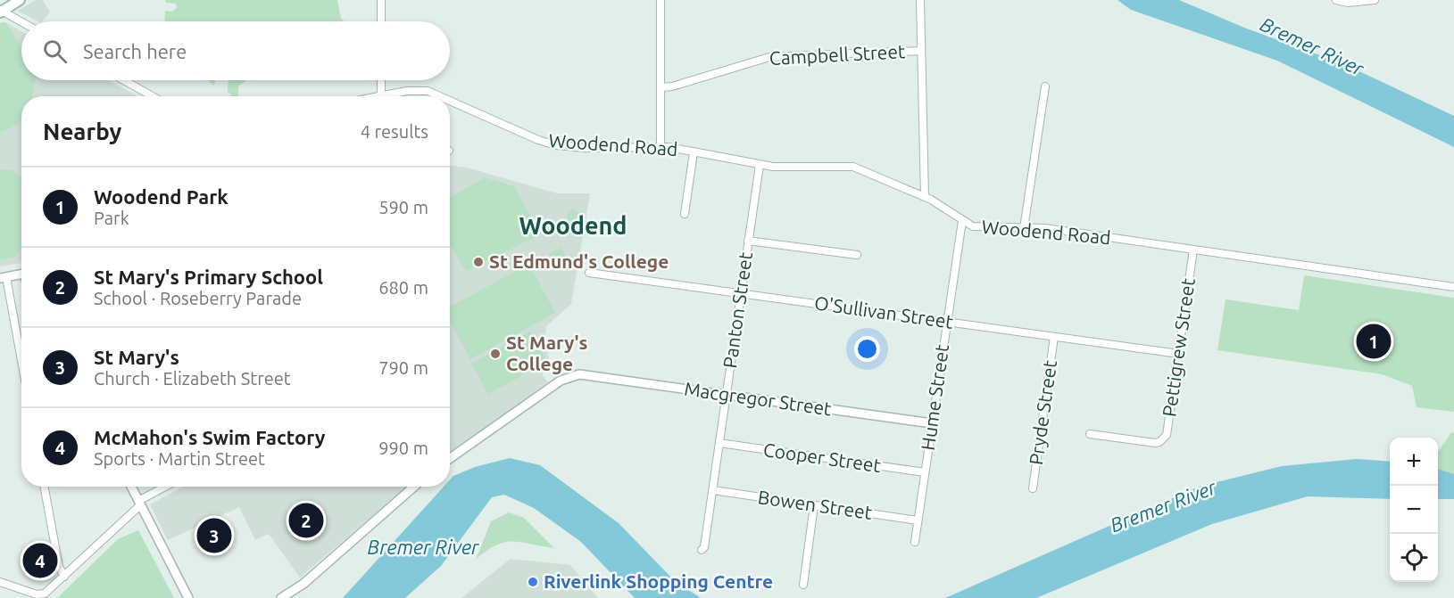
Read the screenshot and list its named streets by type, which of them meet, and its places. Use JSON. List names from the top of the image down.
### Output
{
  "streets": {
    "street": [
      "Campbell Street",
      "Woodend Road",
      "Panton Street",
      "O'Sullivan Street",
      "Pettigrew Street",
      "Hume Street",
      "Macgregor Street",
      "Pryde Street",
      "Cooper Street",
      "Bowen Street"
    ]
  },
  "crossings": [
    ["Woodend Road", "Panton Street"],
    ["Woodend Road", "Pettigrew Street"],
    ["Woodend Road", "Hume Street"],
    ["Panton Street", "O'Sullivan Street"],
    ["Panton Street", "Macgregor Street"],
    ["Panton Street", "Cooper Street"],
    ["Panton Street", "Bowen Street"],
    ["O'Sullivan Street", "Pettigrew Street"],
    ["O'Sullivan Street", "Hume Street"],
    ["O'Sullivan Street", "Pryde Street"],
    ["Hume Street", "Macgregor Street"],
    ["Hume Street", "Cooper Street"],
    ["Hume Street", "Bowen Street"]
  ],
  "districts": ["Woodend"],
  "water": ["Bremer River"],
  "places": ["St Edmund's College", "St Mary's College", "Riverlink Shopping Centre"],
  "page": {
    "search": "Search here",
    "heading": ["Nearby", "4 results"],
    "list": [
      {
        "mark": "1",
        "name": "Woodend Park",
        "note": "Park",
        "value": "590 m"
      },
      {
        "mark": "2",
        "name": "St Mary's Primary School",
        "note": "School · Roseberry Parade",
        "value": "680 m"
      },
      {
        "mark": "3",
        "name": "St Mary's",
        "note": "Church · Elizabeth Street",
        "value": "790 m"
      },
      {
        "mark": "4",
        "name": "McMahon's Swim Factory",
        "note": "Sports · Martin Street",
        "value": "990 m"
      }
    ],
    "pins": [
      "1",
      "2",
      "3",
      "4"
    ],
    "map_buttons": ["+", "−"]
  }
}
